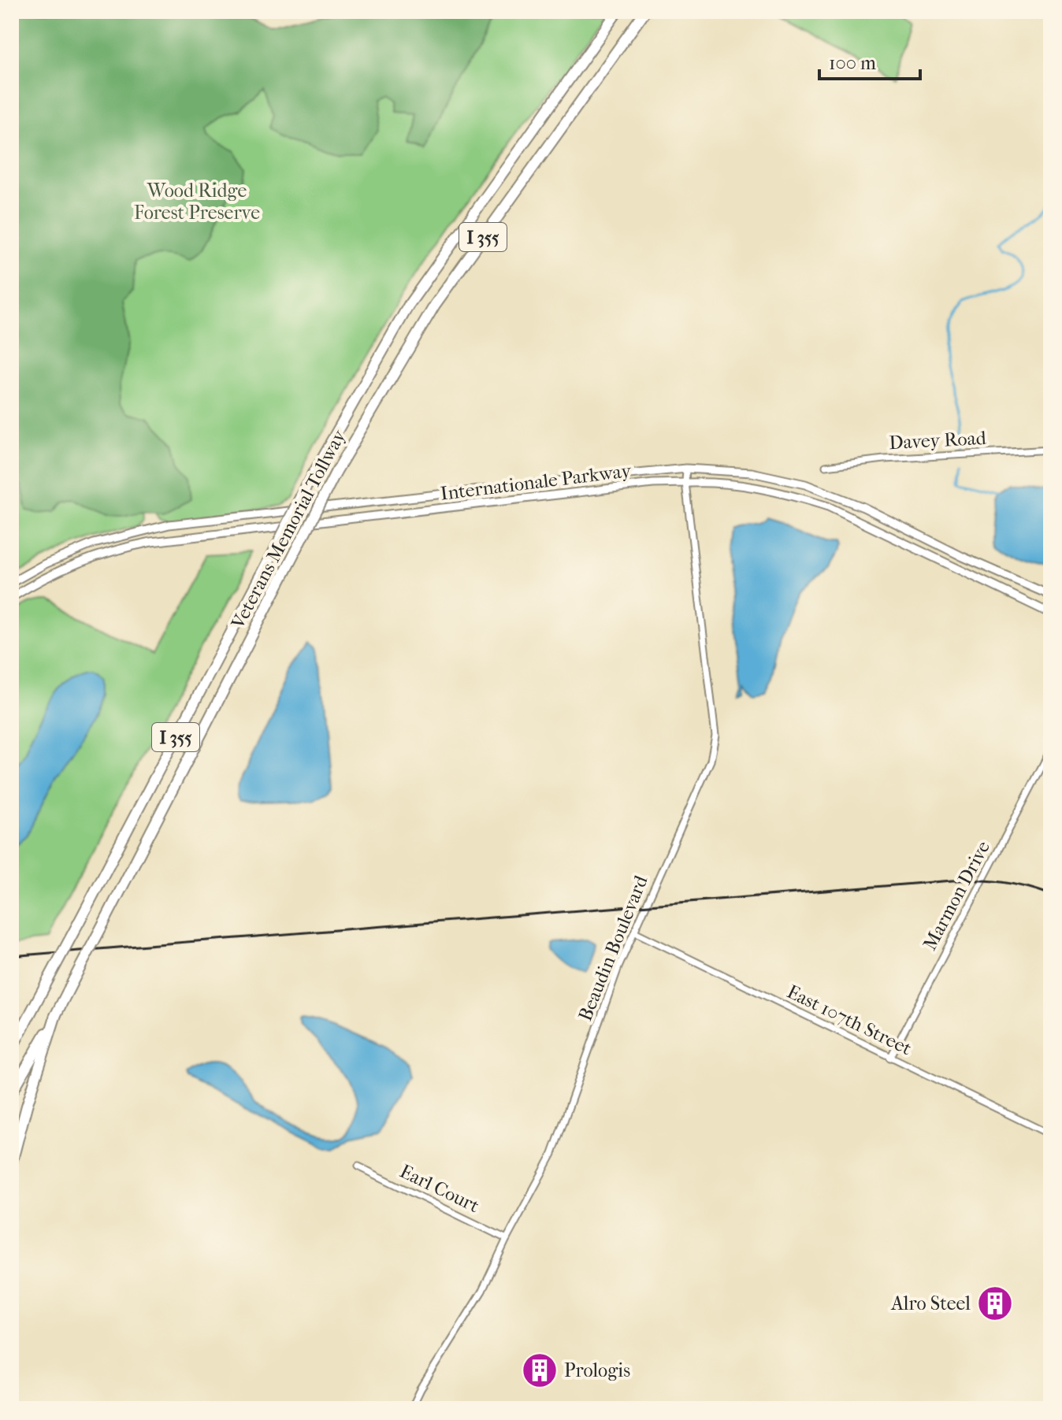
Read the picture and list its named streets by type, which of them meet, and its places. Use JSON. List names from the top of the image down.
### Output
{
  "streets": {
    "highway": ["I 355", "Veterans Memorial Tollway"],
    "street": [
      "Davey Road",
      "Internationale Parkway",
      "Marmon Drive",
      "Beaudin Boulevard",
      "East 107th Street",
      "Earl Court"
    ]
  },
  "crossings": [
    ["Internationale Parkway", "Beaudin Boulevard"],
    ["Marmon Drive", "East 107th Street"],
    ["Beaudin Boulevard", "East 107th Street"],
    ["Beaudin Boulevard", "Earl Court"]
  ],
  "parks": ["Wood Ridge Forest Preserve"],
  "places": {
    "building": ["Alro Steel", "Prologis"]
  },
  "scale_bar": "100 m"
}
